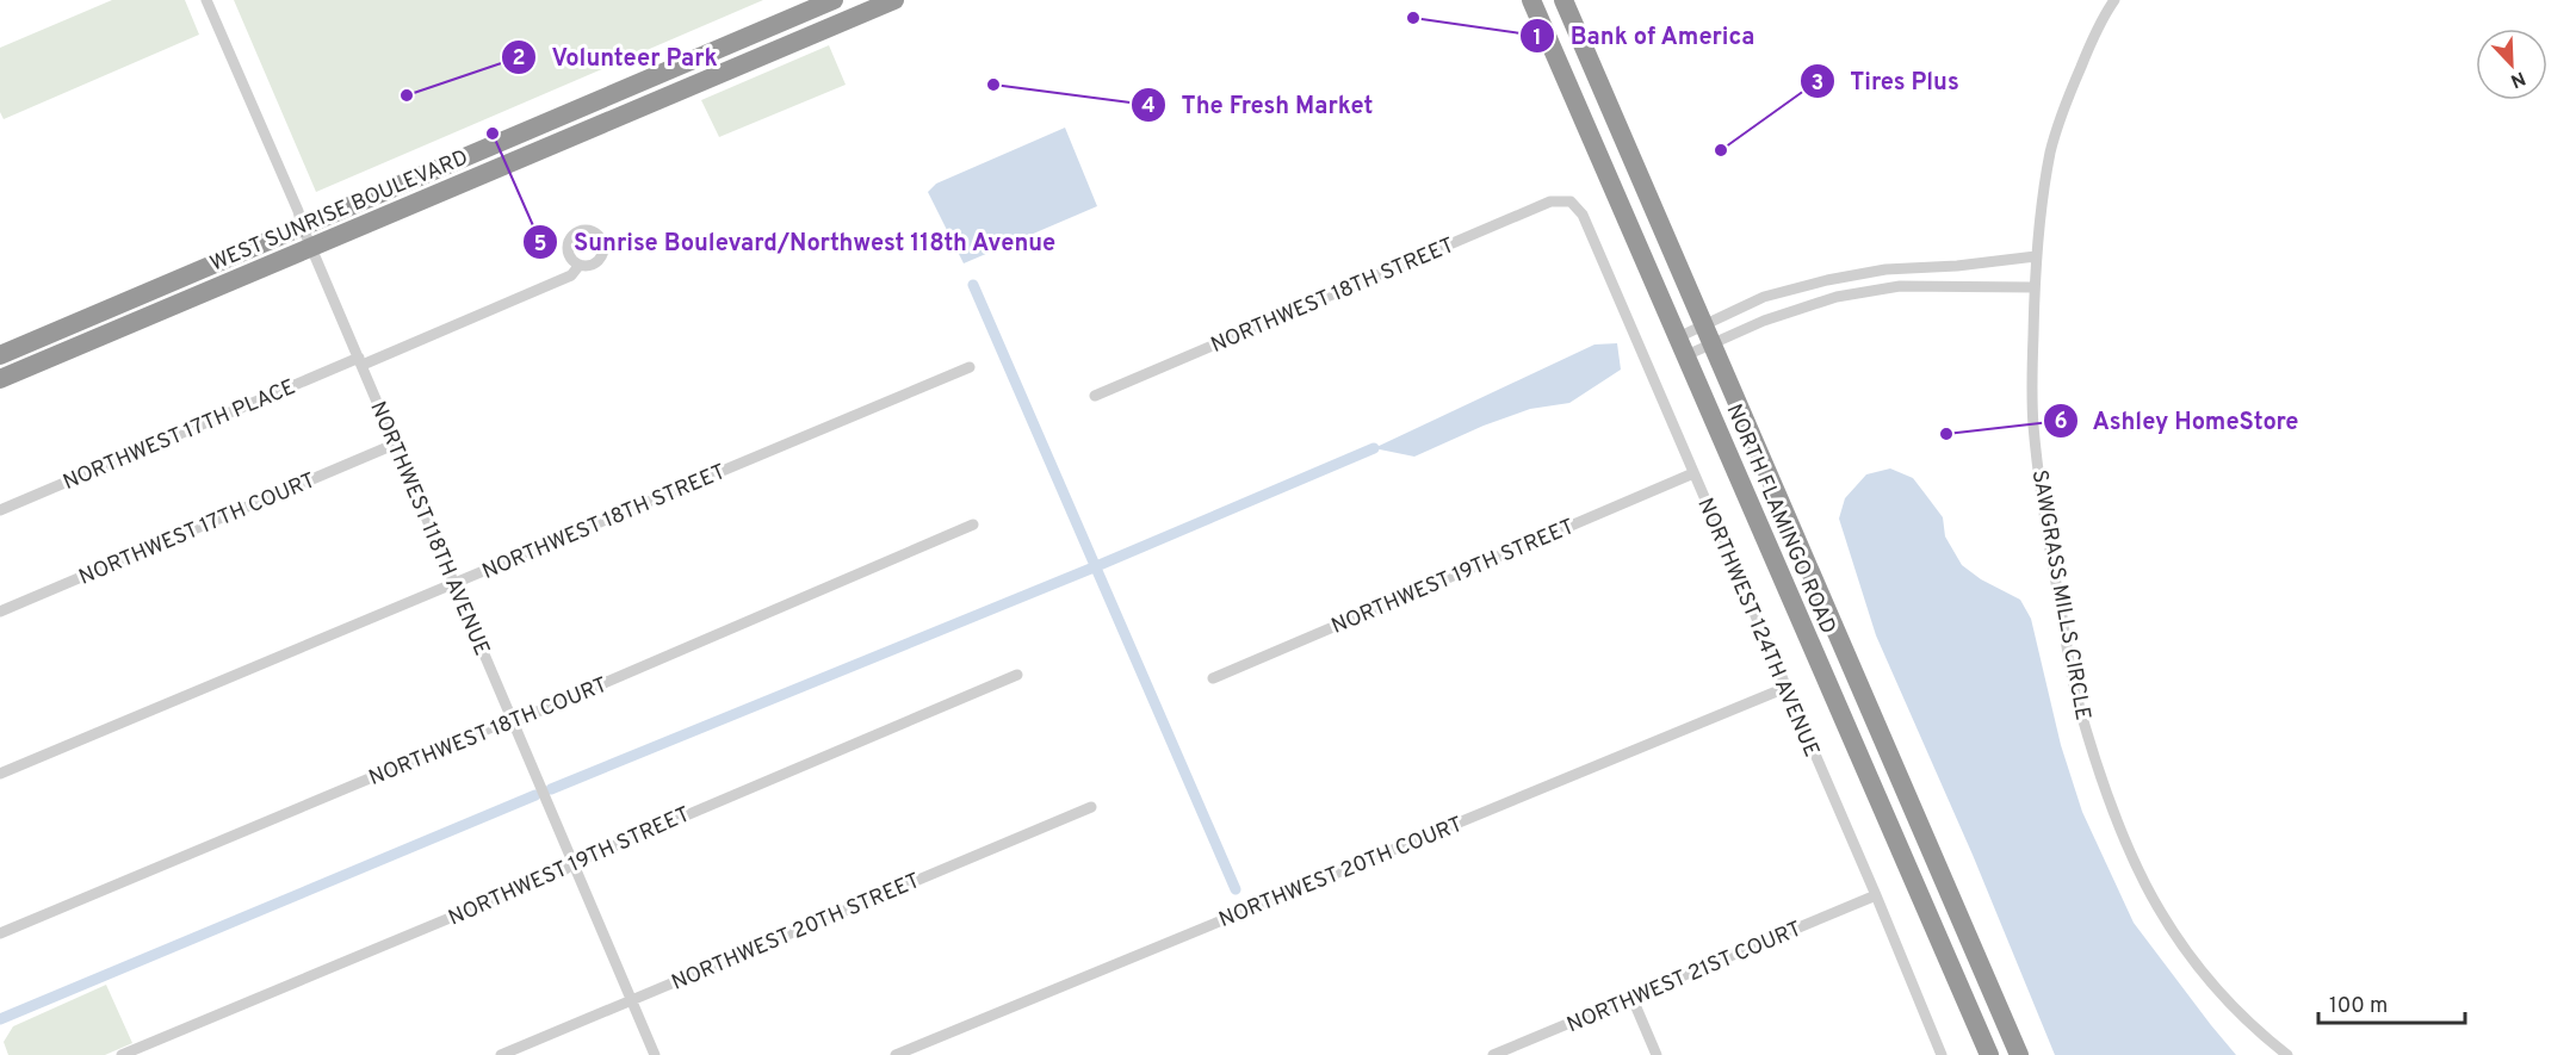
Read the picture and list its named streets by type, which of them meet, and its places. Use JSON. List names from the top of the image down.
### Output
{
  "streets": {
    "highway": ["WEST SUNRISE BOULEVARD", "NORTH FLAMINGO ROAD"],
    "street": [
      "NORTHWEST 18TH STREET",
      "NORTHWEST 17TH PLACE",
      "NORTHWEST 17TH COURT",
      "NORTHWEST 118TH AVENUE",
      "NORTHWEST 19TH STREET",
      "SAWGRASS MILLS CIRCLE",
      "NORTHWEST 124TH AVENUE",
      "NORTHWEST 18TH COURT",
      "NORTHWEST 20TH COURT",
      "NORTHWEST 20TH STREET",
      "NORTHWEST 21ST COURT"
    ]
  },
  "crossings": [
    ["WEST SUNRISE BOULEVARD", "NORTHWEST 118TH AVENUE"],
    ["NORTHWEST 18TH STREET", "NORTHWEST 118TH AVENUE"],
    ["NORTHWEST 18TH STREET", "NORTHWEST 124TH AVENUE"],
    ["NORTHWEST 17TH PLACE", "NORTHWEST 118TH AVENUE"],
    ["NORTHWEST 17TH COURT", "NORTHWEST 118TH AVENUE"],
    ["NORTHWEST 118TH AVENUE", "NORTHWEST 19TH STREET"],
    ["NORTHWEST 118TH AVENUE", "NORTHWEST 18TH COURT"],
    ["NORTHWEST 118TH AVENUE", "NORTHWEST 20TH STREET"],
    ["NORTHWEST 19TH STREET", "NORTHWEST 124TH AVENUE"],
    ["NORTHWEST 124TH AVENUE", "NORTHWEST 20TH COURT"],
    ["NORTHWEST 124TH AVENUE", "NORTHWEST 21ST COURT"]
  ],
  "places": [
    "Bank of America",
    "The Fresh Market",
    "Volunteer Park",
    "Sunrise Boulevard/Northwest 118th Avenue",
    "Tires Plus",
    "Ashley HomeStore"
  ],
  "scale_bar": "100 m",
  "north": "bottom right"
}
